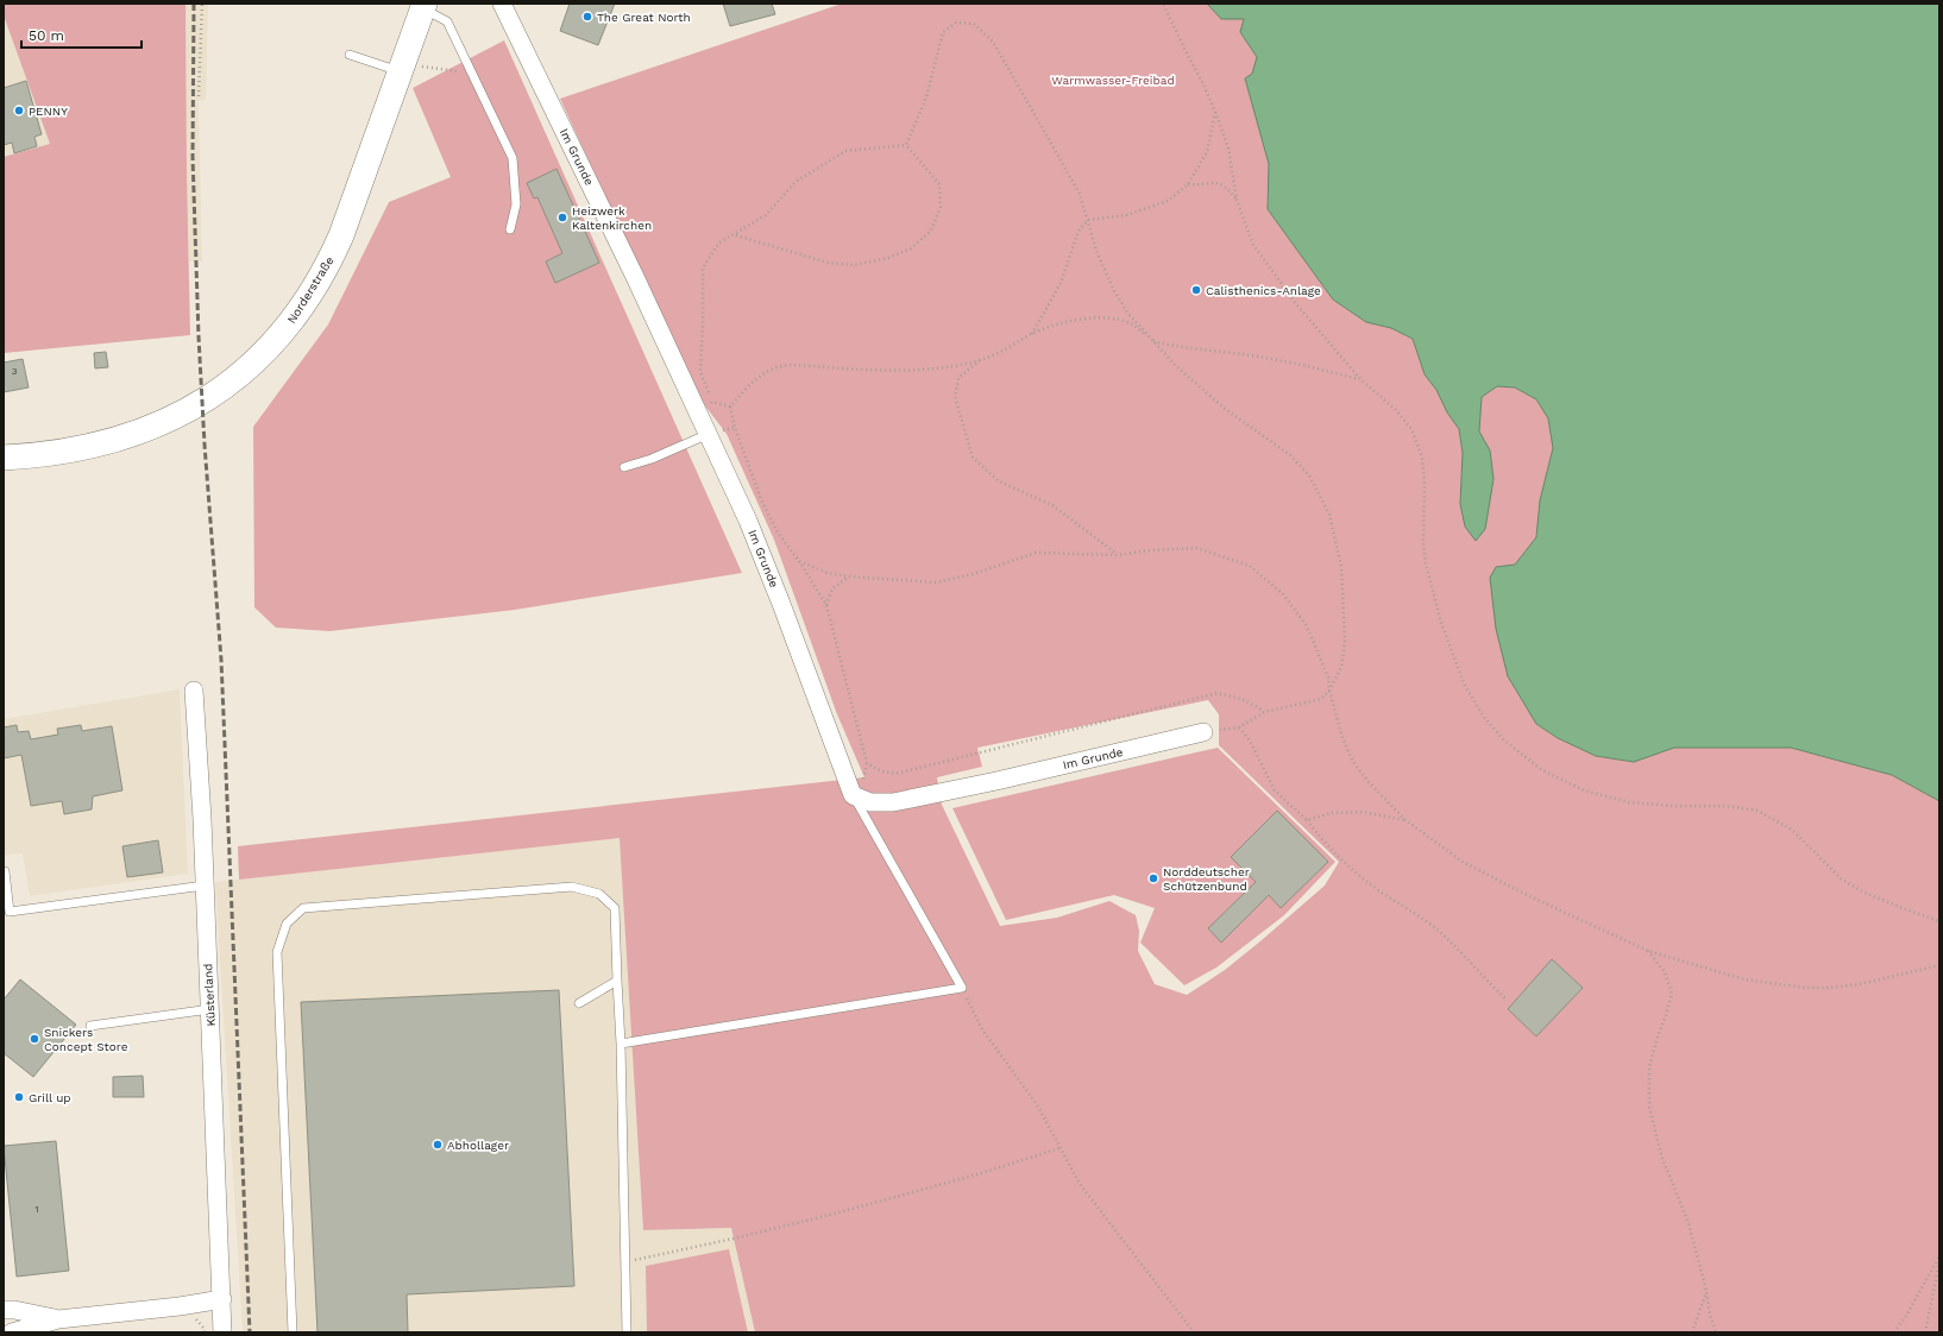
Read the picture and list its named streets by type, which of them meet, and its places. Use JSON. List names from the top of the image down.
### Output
{
  "streets": {
    "main road": ["Norderstraße"],
    "street": ["Im Grunde", "Küsterland"]
  },
  "parks": ["Warmwasser-Freibad"],
  "places": [
    "The Great North",
    "PENNY",
    "Heizwerk Kaltenkirchen",
    "Calisthenics-Anlage",
    "Norddeutscher Schützenbund",
    "Snickers Concept Store",
    "Grill up",
    "Abhollager"
  ],
  "house_numbers": ["3", "1"],
  "scale_bar": "50 m"
}
